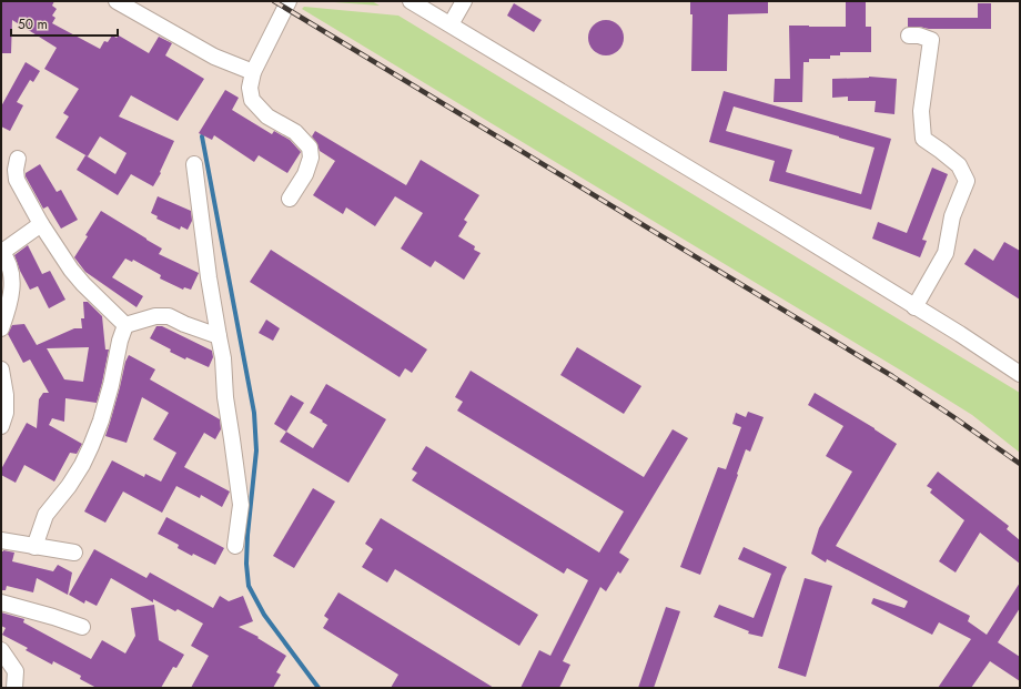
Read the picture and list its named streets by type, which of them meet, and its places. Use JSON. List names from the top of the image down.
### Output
{
  "scale_bar": "50 m"
}
